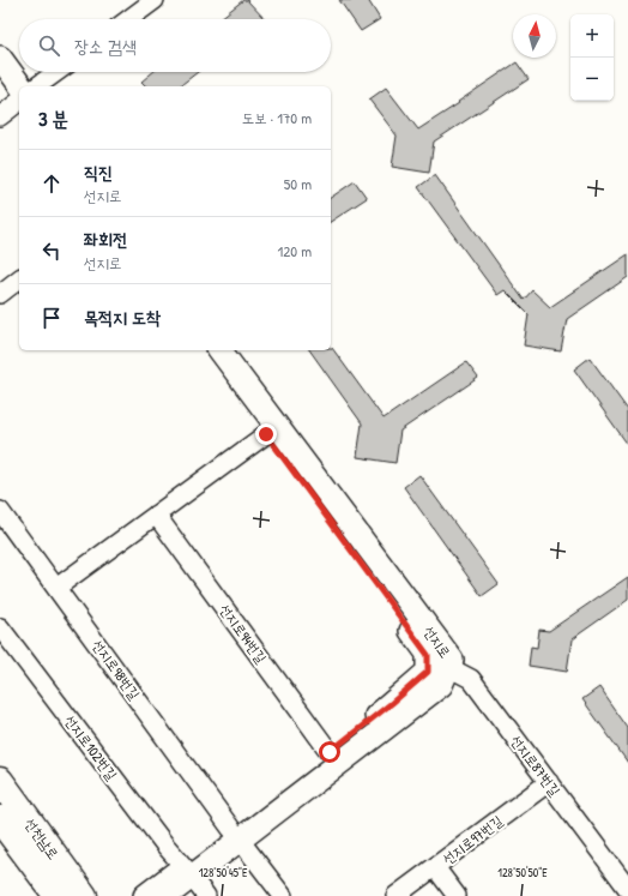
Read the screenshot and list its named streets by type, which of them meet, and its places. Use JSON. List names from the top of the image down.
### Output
{
  "streets": {
    "main road": ["선천남로"],
    "street": [
      "선지로94번길",
      "선지로",
      "선지로98번길",
      "선지로102번길",
      "선지로87번길",
      "선지로97번길"
    ]
  },
  "crossings": [
    ["선지로94번길", "선지로"],
    ["선지로", "선지로98번길"],
    ["선지로", "선지로102번길"],
    ["선지로", "선지로87번길"],
    ["선지로87번길", "선지로97번길"]
  ],
  "north": "top",
  "page": {
    "map_buttons": ["+", "−"],
    "search": "장소 검색",
    "heading": ["3 분", "도보 · 170 m"],
    "list": [
      ["직진", "선지로", "50 m"],
      ["좌회전", "선지로", "120 m"],
      "목적지 도착"
    ]
  },
  "coordinates": ["128°50'45\"E", "128°50'50\"E"]
}
